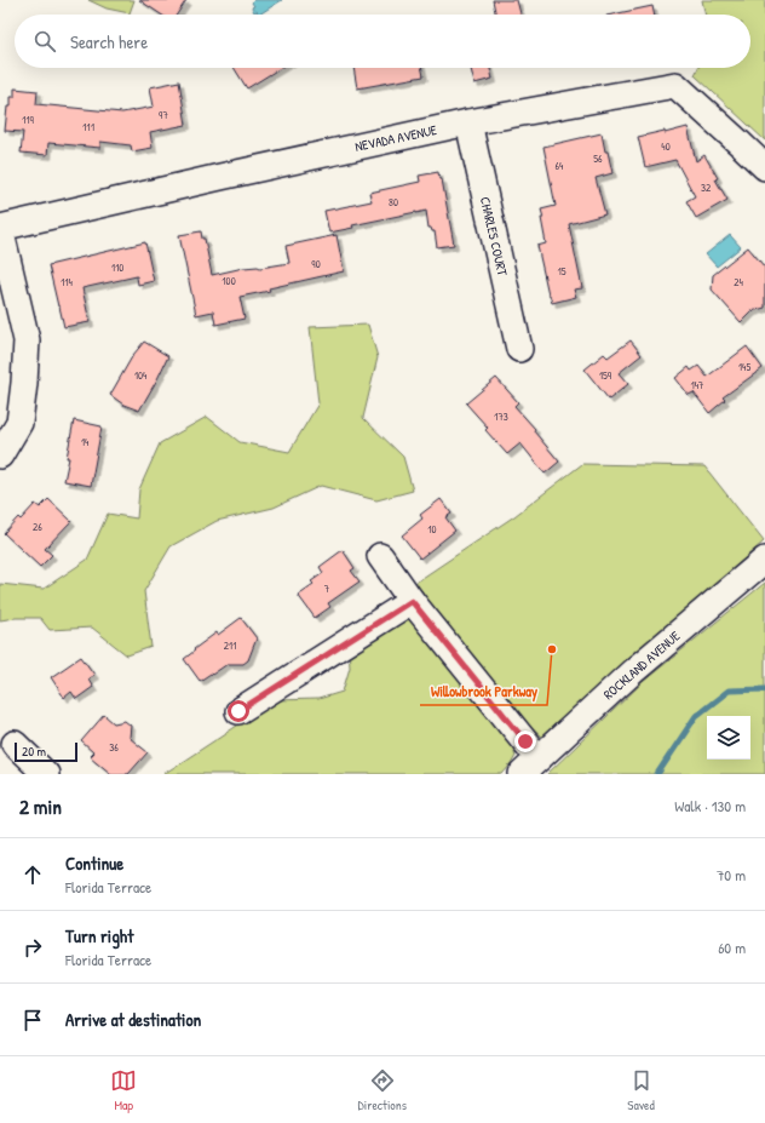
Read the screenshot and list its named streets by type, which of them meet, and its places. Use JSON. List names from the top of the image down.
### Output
{
  "streets": {
    "street": ["NEVADA AVENUE", "CHARLES COURT", "ROCKLAND AVENUE"]
  },
  "crossings": [
    ["NEVADA AVENUE", "CHARLES COURT"]
  ],
  "places": ["Willowbrook Parkway"],
  "house_numbers": [
    "97",
    "119",
    "111",
    "40",
    "56",
    "64",
    "32",
    "80",
    "90",
    "110",
    "15",
    "100",
    "114",
    "24",
    "145",
    "104",
    "159",
    "147",
    "173",
    "14",
    "26",
    "10",
    "7",
    "211",
    "36"
  ],
  "scale_bar": "20 m",
  "page": {
    "search": "Search here",
    "scale": "20 m",
    "heading": ["2 min", "Walk · 130 m"],
    "list": [
      ["Continue", "Florida Terrace", "70 m"],
      ["Turn right", "Florida Terrace", "60 m"],
      "Arrive at destination"
    ],
    "nav": ["Map", "Directions", "Saved"]
  }
}
